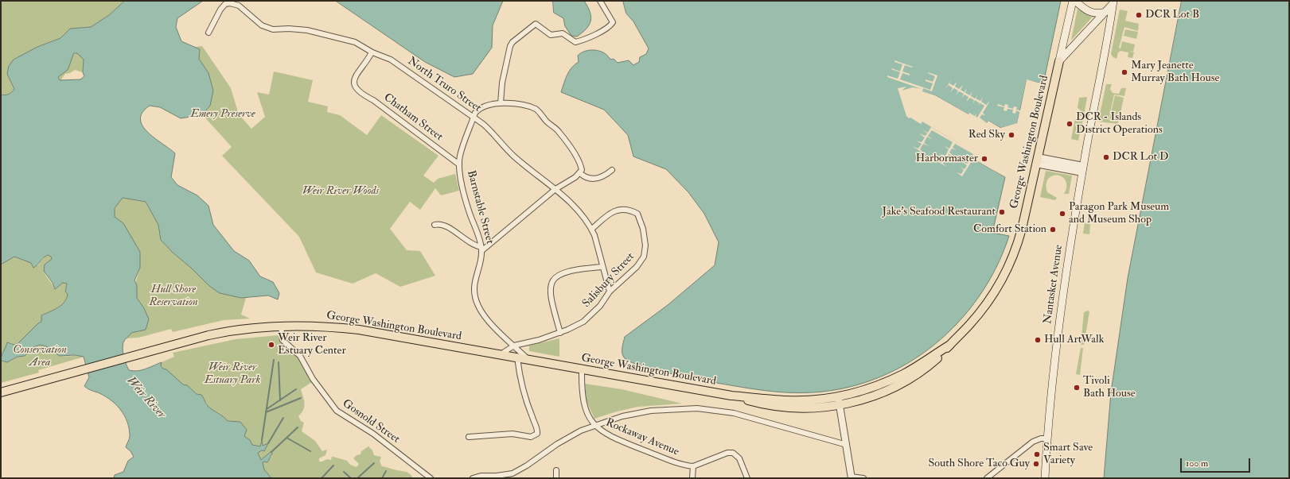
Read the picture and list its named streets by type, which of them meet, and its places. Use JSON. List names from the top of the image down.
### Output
{
  "streets": {
    "main road": ["George Washington Boulevard", "Nantasket Avenue"],
    "street": [
      "North Truro Street",
      "Chatham Street",
      "Barnstable Street",
      "Salisbury Street",
      "Gosnold Street",
      "Rockaway Avenue"
    ]
  },
  "crossings": [
    ["North Truro Street", "Chatham Street"],
    ["North Truro Street", "Barnstable Street"],
    ["North Truro Street", "Salisbury Street"],
    ["Chatham Street", "Barnstable Street"],
    ["George Washington Boulevard", "Barnstable Street"],
    ["George Washington Boulevard", "Salisbury Street"],
    ["George Washington Boulevard", "Gosnold Street"],
    ["George Washington Boulevard", "Rockaway Avenue"],
    ["Barnstable Street", "Salisbury Street"]
  ],
  "water": ["Weir River"],
  "parks": [
    "Emery Preserve",
    "Weir River Woods",
    "Hull Shore Reservation",
    "Conservation Area",
    "Weir River Estuary Park"
  ],
  "places": [
    "DCR Lot B",
    "Mary Jeanette Murray Bath House",
    "DCR - Islands District Operations",
    "Red Sky",
    "DCR Lot D",
    "Harbormaster",
    "Jake's Seafood Restaurant",
    "Paragon Park Museum and Museum Shop",
    "Comfort Station",
    "Hull ArtWalk",
    "Weir River Estuary Center",
    "Tivoli Bath House",
    "Smart Save Variety",
    "South Shore Taco Guy"
  ],
  "scale_bar": "100 m"
}
